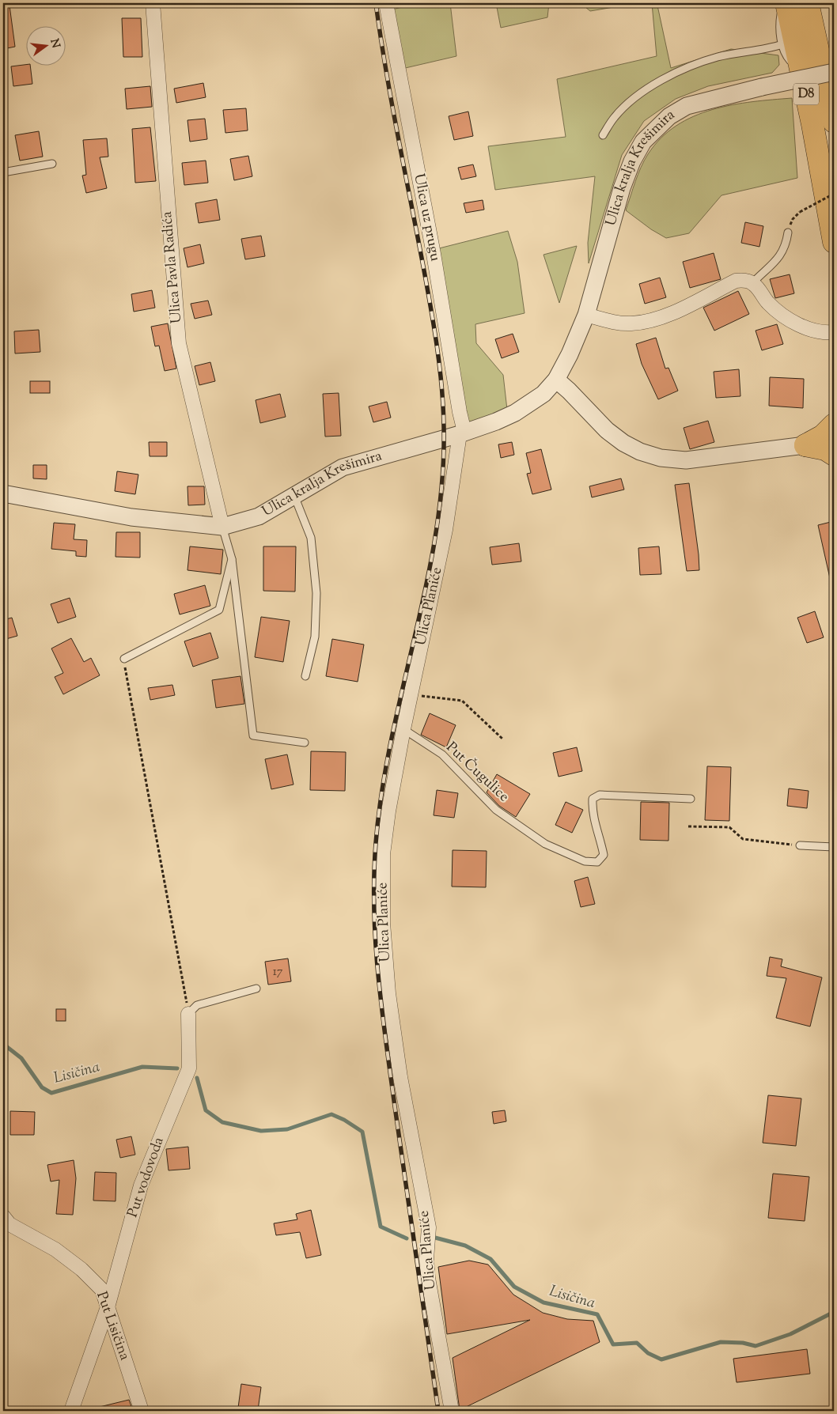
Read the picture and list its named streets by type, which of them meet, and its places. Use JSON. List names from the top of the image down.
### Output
{
  "streets": {
    "main road": ["D8"],
    "street": [
      "Ulica kralja Krešimira",
      "Ulica uz prugu",
      "Ulica Pavla Radića",
      "Ulica Planiće",
      "Put vodovoda",
      "Put Lisičina"
    ],
    "lane": ["Put Čugulice"]
  },
  "crossings": [
    ["Ulica kralja Krešimira", "Ulica uz prugu"],
    ["Ulica kralja Krešimira", "Ulica Pavla Radića"],
    ["Ulica kralja Krešimira", "Ulica Planiće"],
    ["Ulica uz prugu", "Ulica Planiće"],
    ["Ulica Planiće", "Put Čugulice"],
    ["Put vodovoda", "Put Lisičina"]
  ],
  "water": ["Lisičina"],
  "house_numbers": ["17"],
  "north": "right"
}
